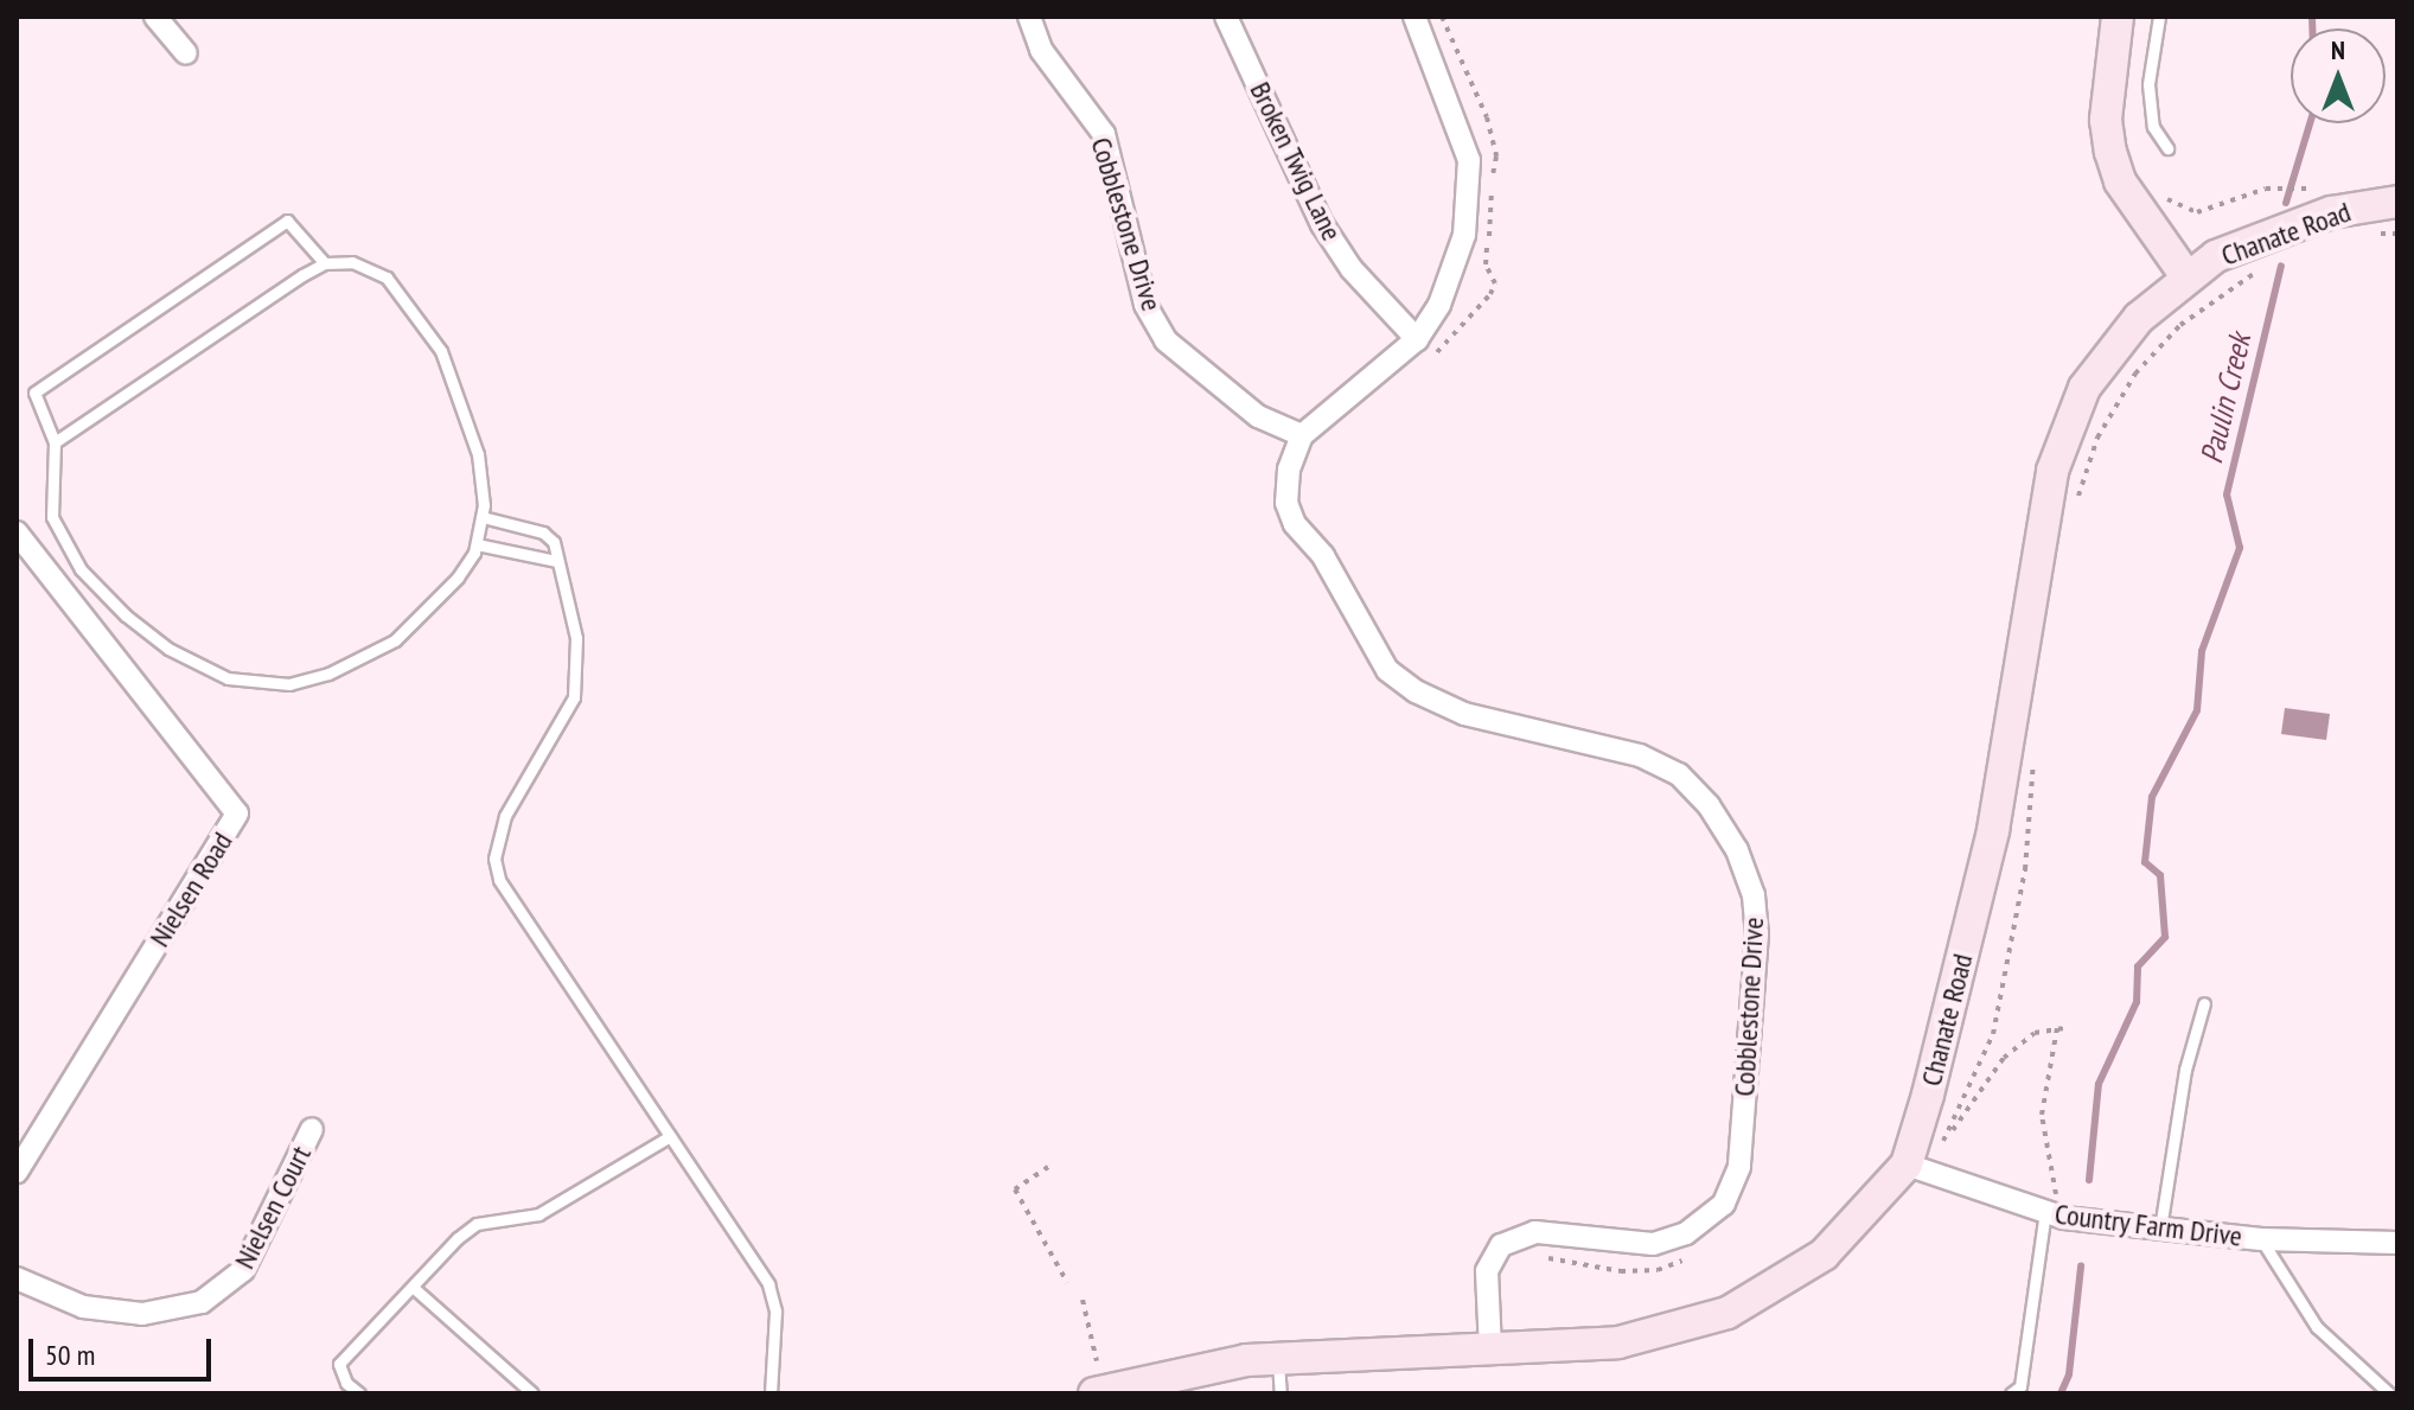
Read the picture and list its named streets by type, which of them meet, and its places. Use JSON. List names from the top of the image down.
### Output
{
  "streets": {
    "street": [
      "Broken Twig Lane",
      "Cobblestone Drive",
      "Chanate Road",
      "Nielsen Road",
      "Nielsen Court",
      "Country Farm Drive"
    ]
  },
  "crossings": [
    ["Cobblestone Drive", "Chanate Road"],
    ["Chanate Road", "Country Farm Drive"]
  ],
  "water": ["Paulin Creek"],
  "scale_bar": "50 m",
  "north": "top"
}
